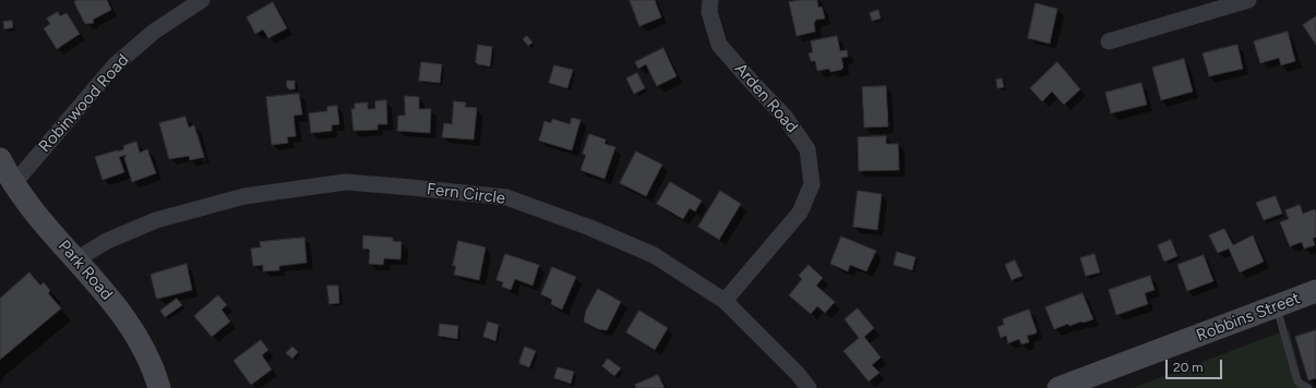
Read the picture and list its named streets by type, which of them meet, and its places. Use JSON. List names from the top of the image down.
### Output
{
  "streets": {
    "main road": ["Park Road", "Robbins Street"],
    "street": ["Arden Road", "Robinwood Road", "Fern Circle"]
  },
  "crossings": [
    ["Arden Road", "Fern Circle"],
    ["Robinwood Road", "Park Road"],
    ["Fern Circle", "Park Road"]
  ],
  "scale_bar": "20 m"
}
